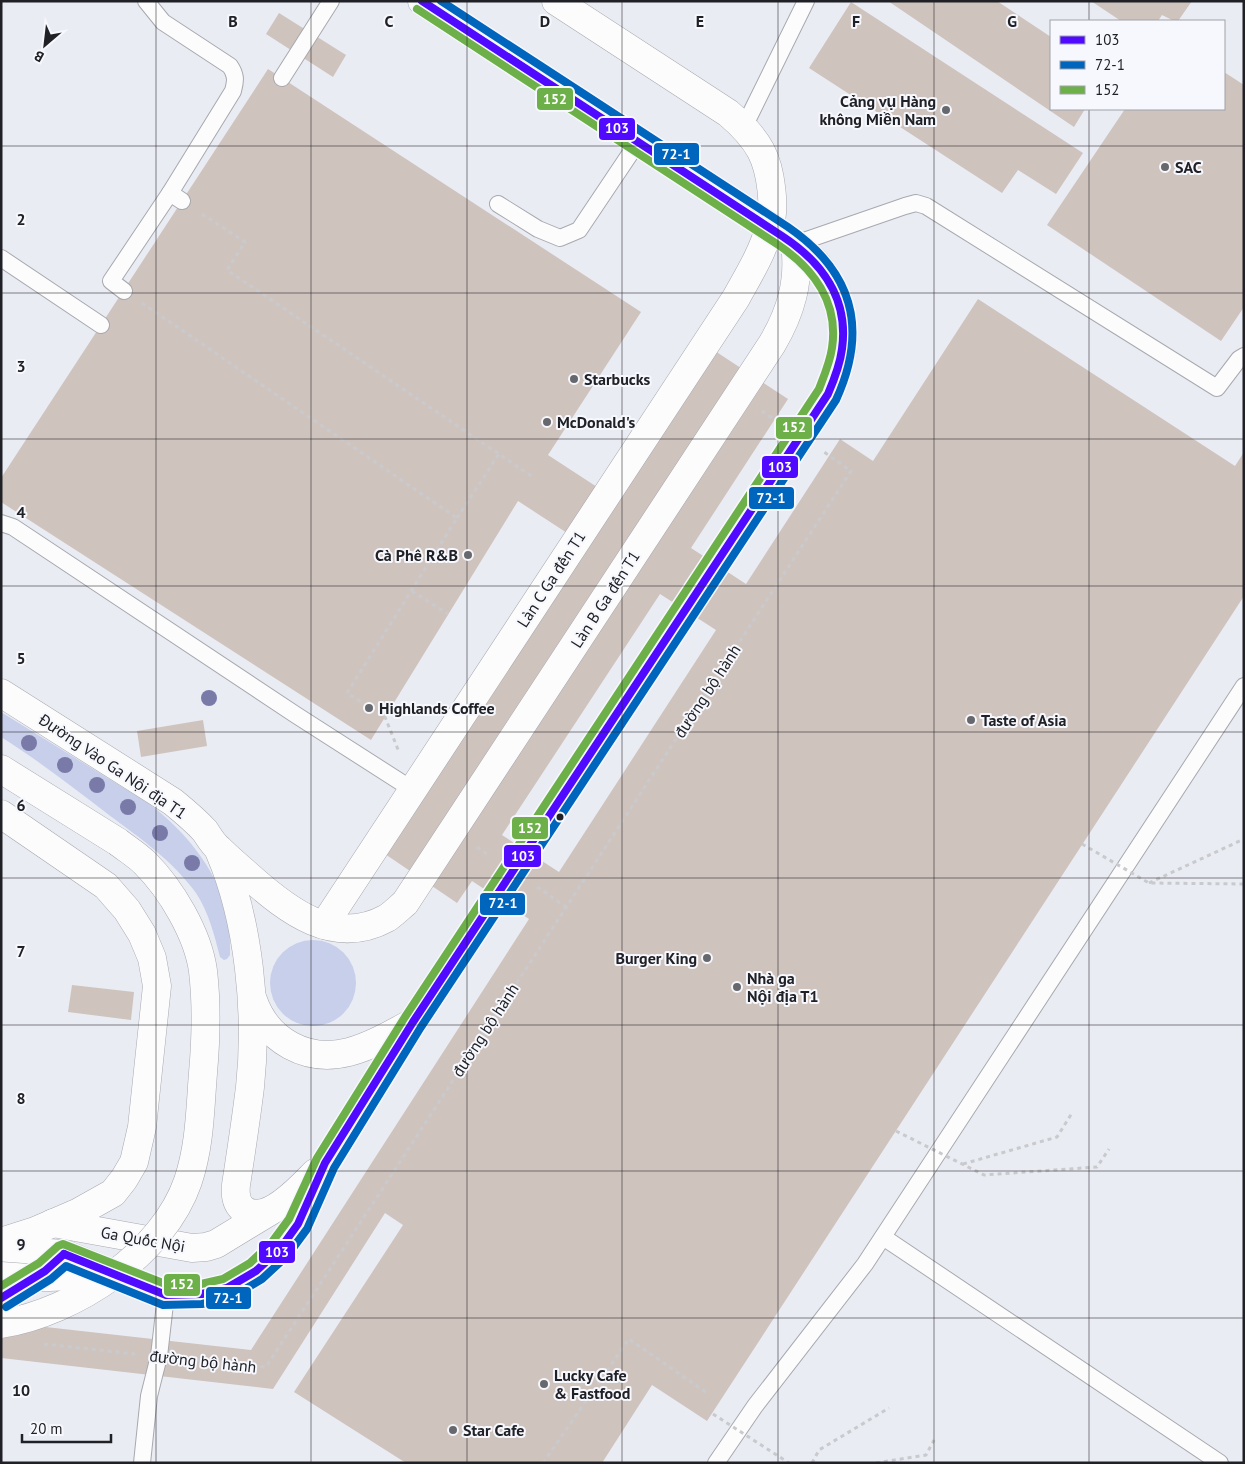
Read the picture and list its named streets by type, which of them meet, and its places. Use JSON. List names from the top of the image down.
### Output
{
  "streets": {
    "street": [
      "Làn C Ga đến T1",
      "Làn B Ga đến T1",
      "Đường Vào Ga Nội địa T1",
      "Ga Quốc Nội"
    ],
    "path": ["đường bộ hành"]
  },
  "crossings": [
    ["Làn C Ga đến T1", "Làn B Ga đến T1"],
    ["Làn B Ga đến T1", "Đường Vào Ga Nội địa T1"]
  ],
  "places": [
    "Cảng vụ Hàng không Miền Nam",
    "SAC",
    "Starbucks",
    "McDonald's",
    "Cà Phê R&B",
    "Highlands Coffee",
    "Taste of Asia",
    "Burger King",
    "Nhà ga Nội địa T1",
    "Lucky Cafe & Fastfood",
    "Star Cafe"
  ],
  "lines": ["transit line 103", "transit line 72-1", "transit line 152"],
  "legend": ["103", "72-1", "152"],
  "scale_bar": "20 m",
  "north": "bottom left",
  "grid": {
    "columns": [
      "B",
      "C",
      "D",
      "E",
      "F",
      "G"
    ],
    "rows": [
      "2",
      "3",
      "4",
      "5",
      "6",
      "7",
      "8",
      "9",
      "10"
    ]
  }
}
